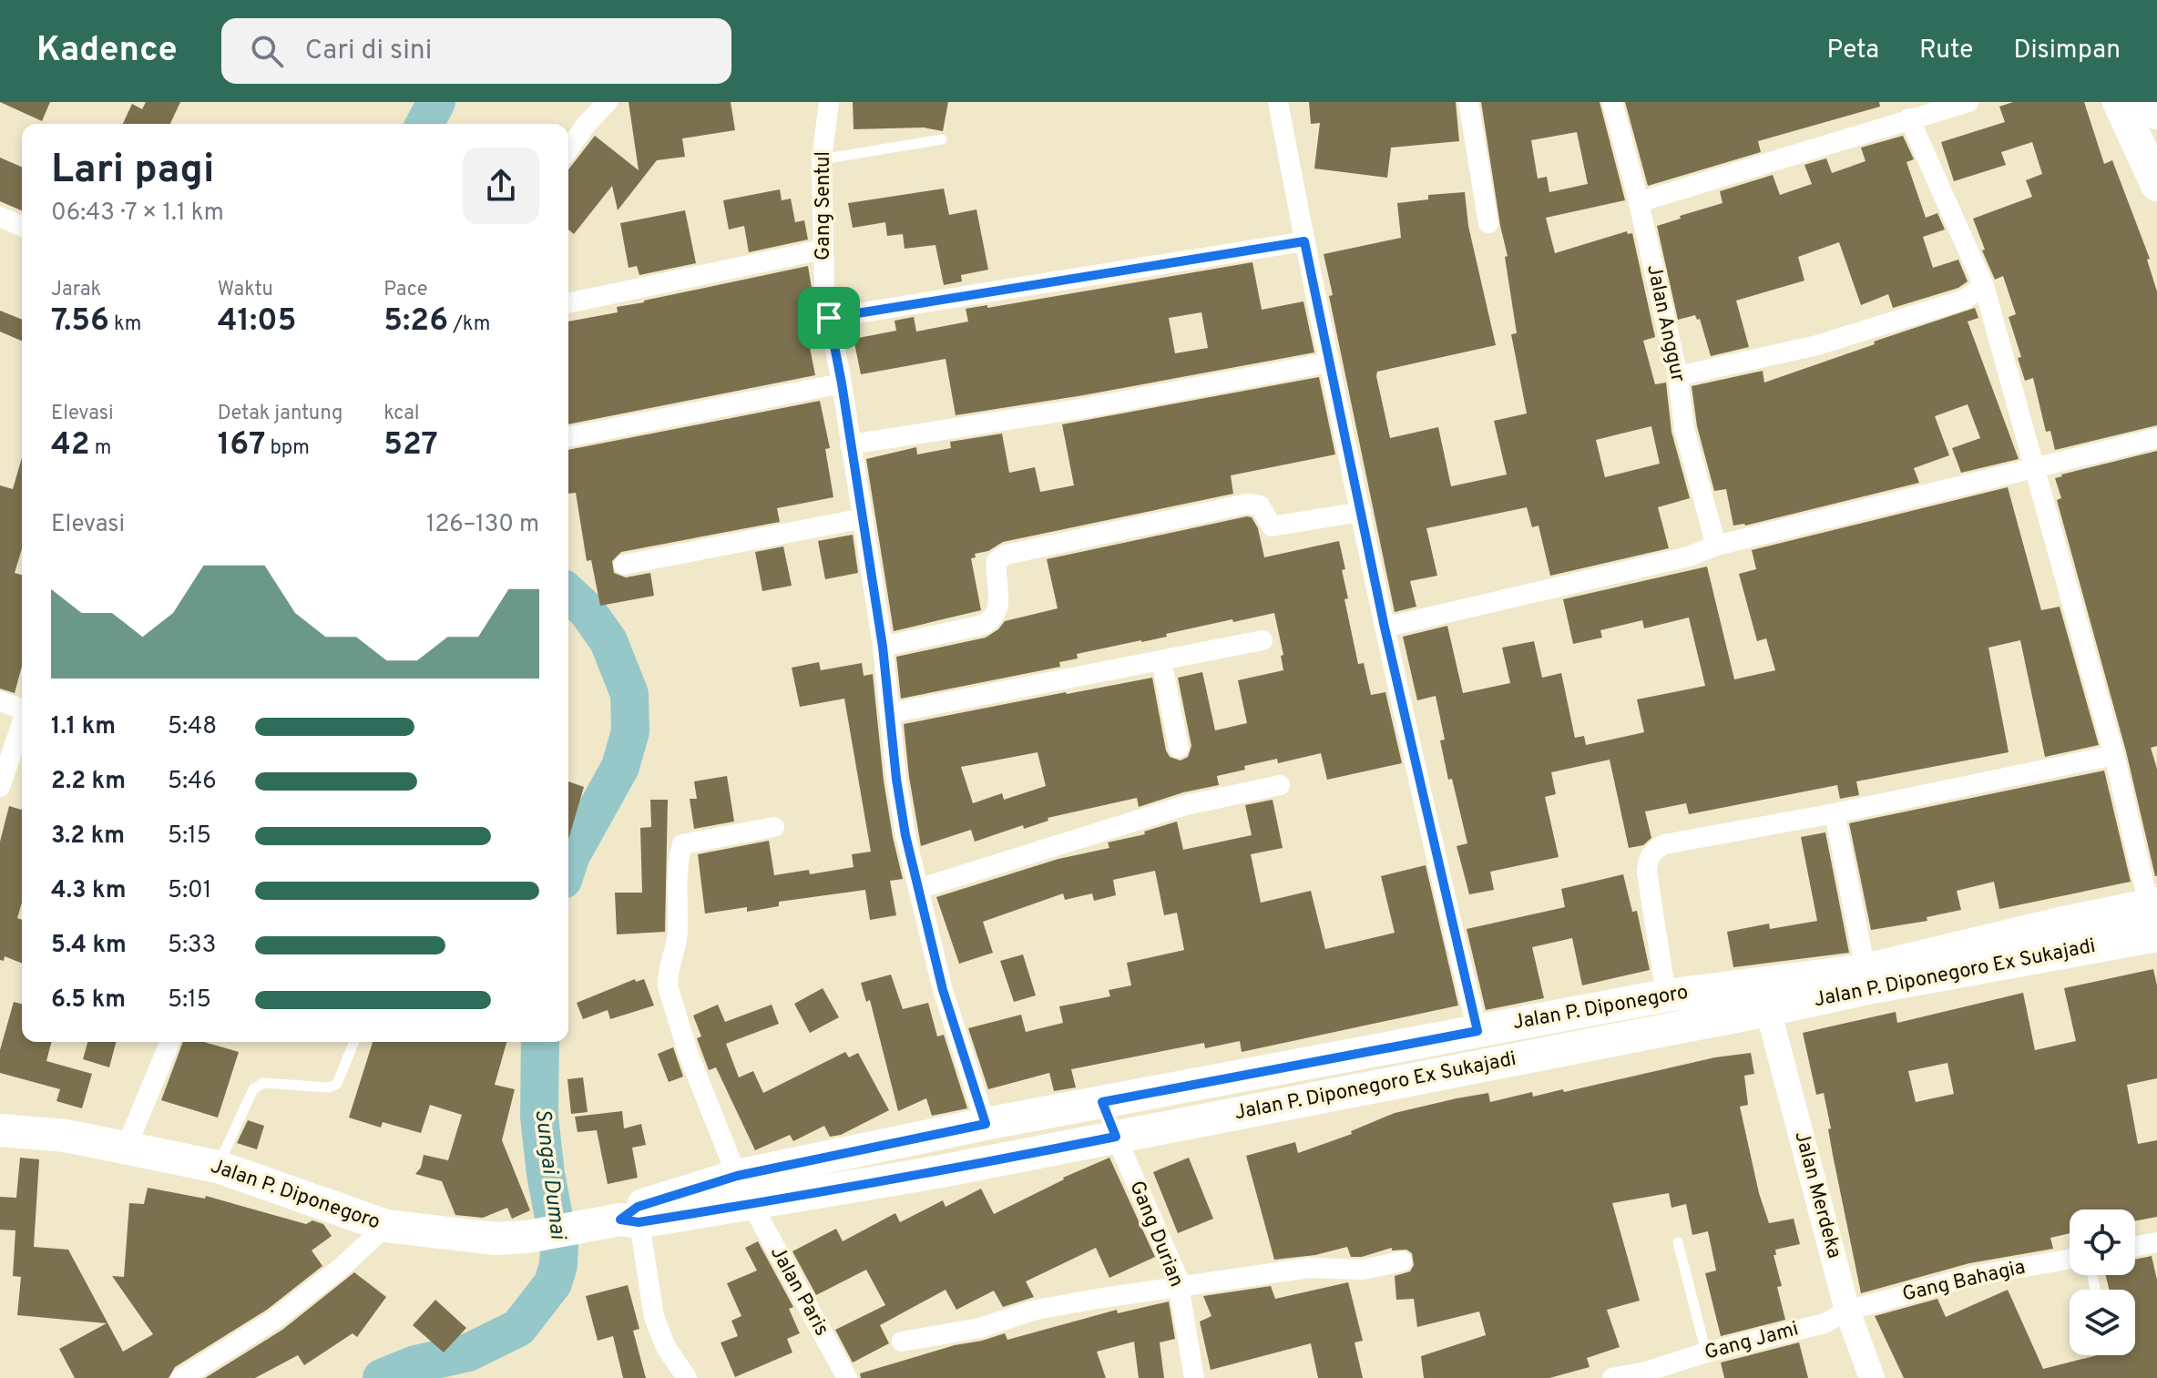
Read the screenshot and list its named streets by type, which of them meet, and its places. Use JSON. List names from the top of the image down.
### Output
{
  "streets": {
    "main road": ["Jalan P. Diponegoro Ex Sukajadi", "Jalan P. Diponegoro"],
    "street": [
      "Gang Sentul",
      "Jalan Anggur",
      "Jalan Merdeka",
      "Gang Durian",
      "Gang Bahagia",
      "Jalan Paris",
      "Gang Jami"
    ]
  },
  "crossings": [
    ["Gang Sentul", "Jalan P. Diponegoro"],
    ["Jalan P. Diponegoro Ex Sukajadi", "Jalan P. Diponegoro"],
    ["Jalan P. Diponegoro Ex Sukajadi", "Jalan Merdeka"],
    ["Jalan P. Diponegoro Ex Sukajadi", "Gang Durian"],
    ["Jalan P. Diponegoro Ex Sukajadi", "Jalan Paris"],
    ["Jalan P. Diponegoro", "Jalan Paris"],
    ["Jalan Merdeka", "Gang Bahagia"],
    ["Jalan Merdeka", "Gang Jami"],
    ["Gang Bahagia", "Gang Jami"]
  ],
  "water": ["Sungai Dumai"],
  "page": {
    "header": "Kadence",
    "search": "Cari di sini",
    "nav": ["Peta", "Rute", "Disimpan"],
    "heading": ["Lari pagi", "06:43 · 7 × 1.1 km"],
    "stats": [
      ["Jarak", "7.56 km"],
      ["Waktu", "41:05"],
      ["Pace", "5:26 /km"],
      ["Elevasi", "42 m"],
      ["Detak jantung", "167 bpm"],
      ["kcal", "527"]
    ],
    "chart": ["Elevasi", "126–130 m"],
    "list": [
      {
        "name": "1.1 km",
        "note": "5:48"
      },
      {
        "name": "2.2 km",
        "note": "5:46"
      },
      {
        "name": "3.2 km",
        "note": "5:15"
      },
      {
        "name": "4.3 km",
        "note": "5:01"
      },
      {
        "name": "5.4 km",
        "note": "5:33"
      },
      {
        "name": "6.5 km",
        "note": "5:15"
      }
    ]
  }
}
